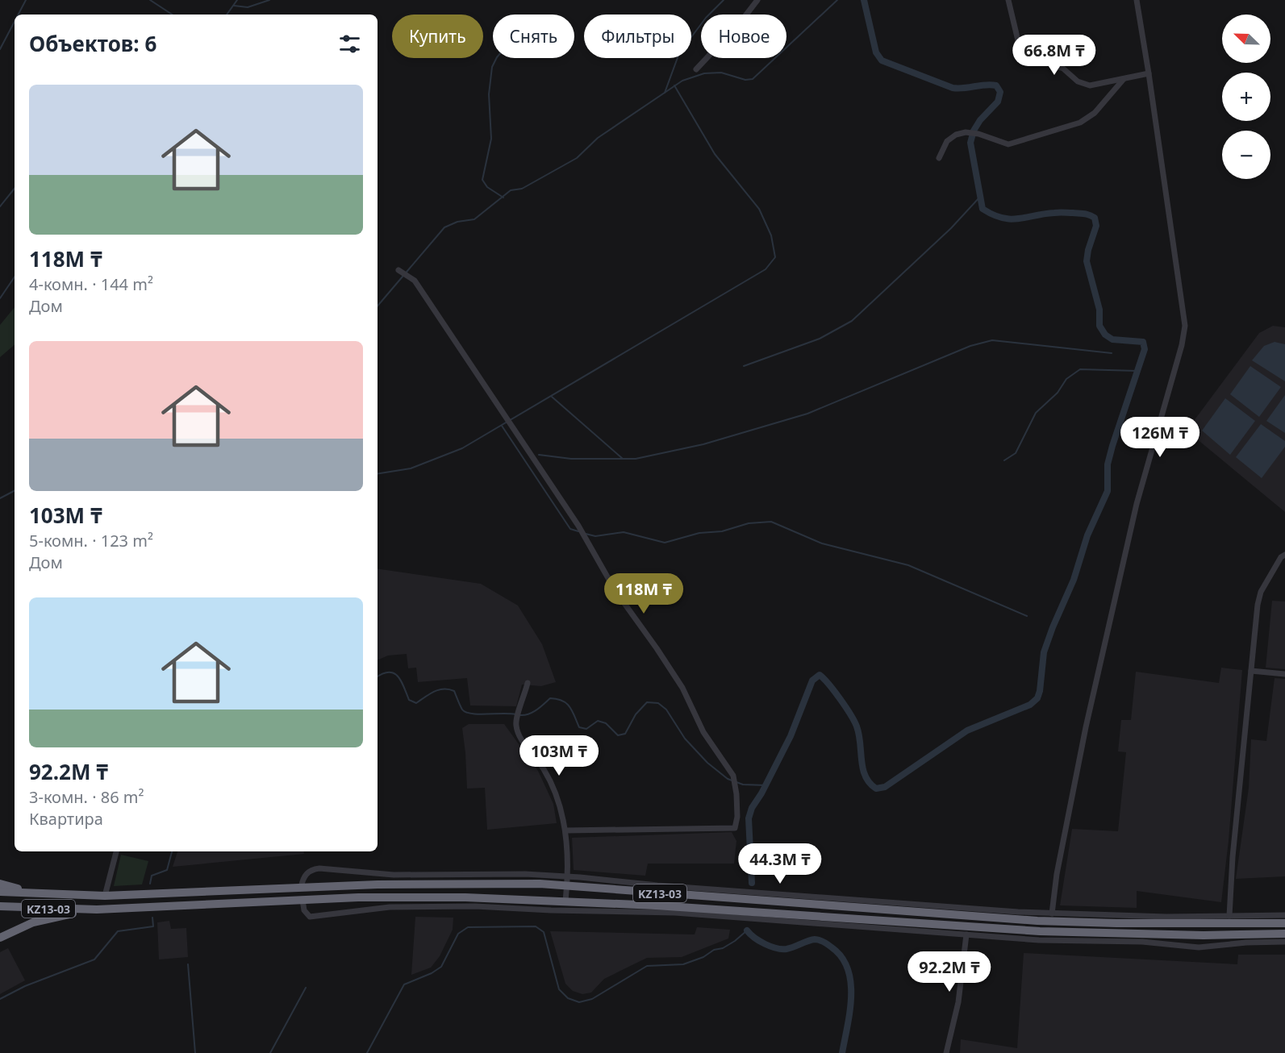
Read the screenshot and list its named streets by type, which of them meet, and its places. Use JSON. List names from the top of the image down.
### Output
{
  "streets": {
    "highway": ["KZ13-03"]
  },
  "north": "top left",
  "page": {
    "map_buttons": ["+", "−"],
    "chip": [
      "Купить",
      "Снять",
      "Фильтры",
      "Новое"
    ],
    "heading": "Объектов: 6",
    "price": [
      "66.8M ₸",
      "126M ₸",
      "118M ₸",
      "103M ₸",
      "44.3M ₸",
      "92.2M ₸"
    ],
    "list": [
      {
        "name": "118M ₸",
        "note": "4-комн. · 144 m² · Дом"
      },
      {
        "name": "103M ₸",
        "note": "5-комн. · 123 m² · Дом"
      },
      {
        "name": "92.2M ₸",
        "note": "3-комн. · 86 m² · Квартира"
      }
    ]
  }
}
